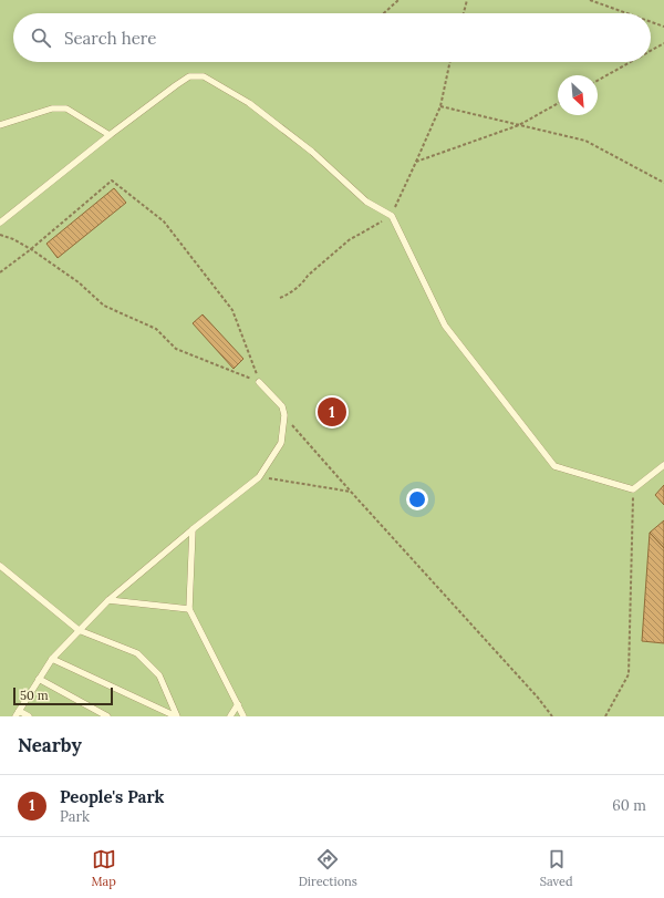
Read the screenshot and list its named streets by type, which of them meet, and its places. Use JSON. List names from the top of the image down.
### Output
{
  "scale_bar": "50 m",
  "north": "bottom right",
  "page": {
    "search": "Search here",
    "pins": "1",
    "scale": "50 m",
    "heading": "Nearby",
    "list": [
      {
        "mark": "1",
        "name": "People's Park",
        "note": "Park",
        "value": "60 m"
      }
    ],
    "nav": ["Map", "Directions", "Saved"]
  }
}
